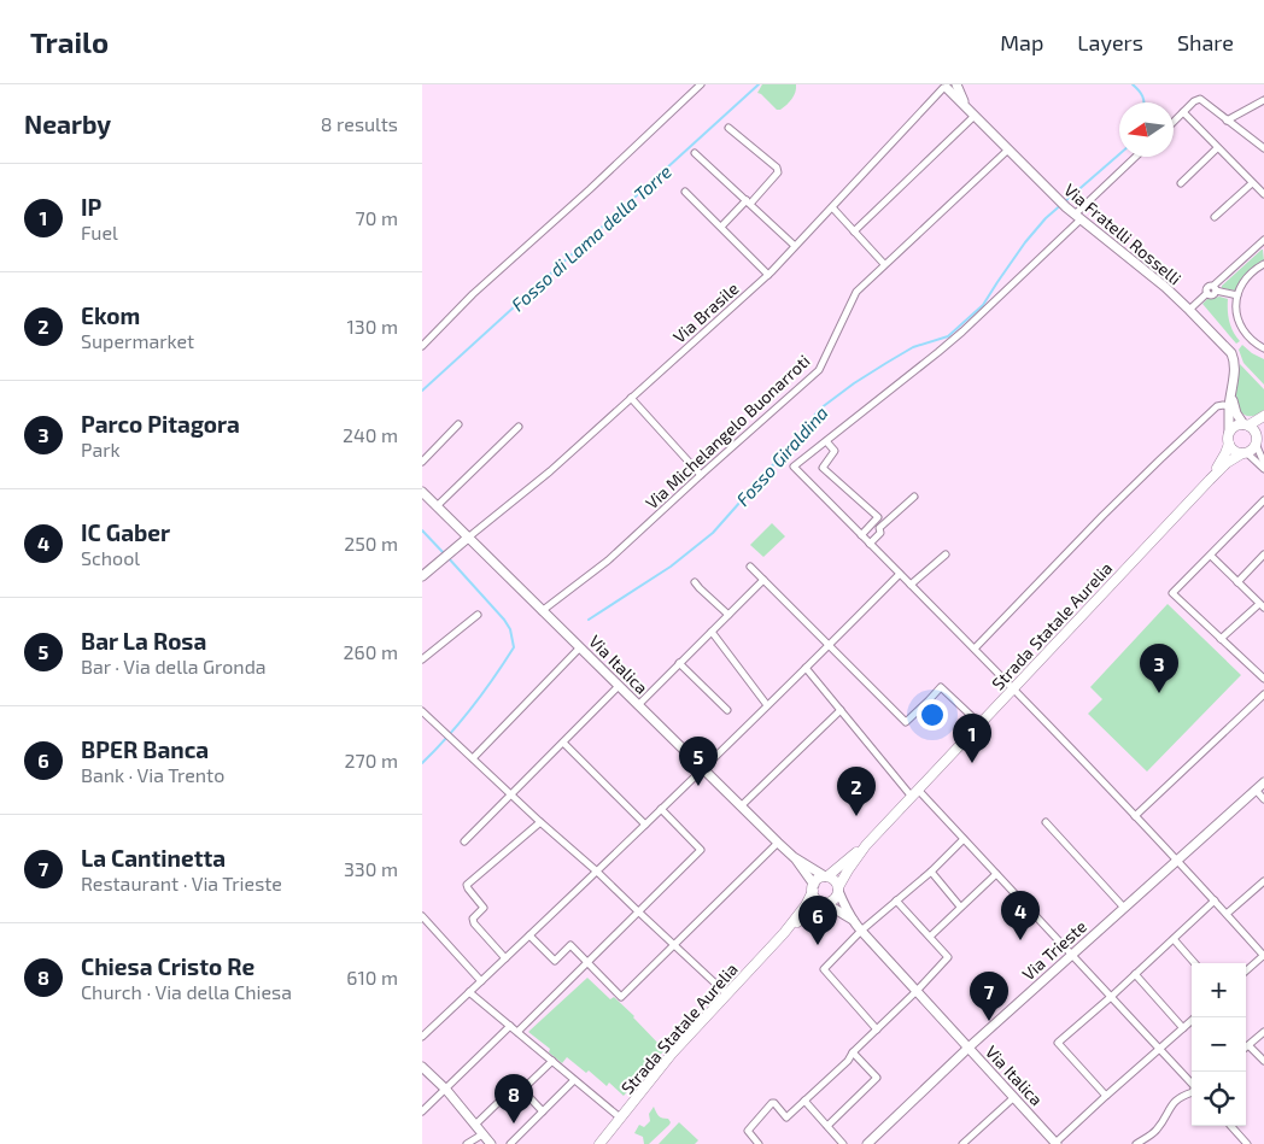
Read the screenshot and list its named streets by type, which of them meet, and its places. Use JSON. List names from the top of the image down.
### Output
{
  "streets": {
    "main road": ["Strada Statale Aurelia"],
    "street": [
      "Via Fratelli Rosselli",
      "Via Brasile",
      "Via Michelangelo Buonarroti",
      "Via Italica",
      "Via Trieste"
    ]
  },
  "crossings": [
    ["Via Fratelli Rosselli", "Via Brasile"],
    ["Via Fratelli Rosselli", "Via Michelangelo Buonarroti"],
    ["Via Fratelli Rosselli", "Strada Statale Aurelia"],
    ["Via Brasile", "Via Italica"],
    ["Via Michelangelo Buonarroti", "Via Italica"],
    ["Strada Statale Aurelia", "Via Italica"],
    ["Via Italica", "Via Trieste"]
  ],
  "water": ["Fosso di Lama della Torre", "Fosso Giraldina"],
  "north": "left",
  "page": {
    "header": "Trailo",
    "nav": ["Map", "Layers", "Share"],
    "heading": ["Nearby", "8 results"],
    "list": [
      {
        "mark": "1",
        "name": "IP",
        "note": "Fuel",
        "value": "70 m"
      },
      {
        "mark": "2",
        "name": "Ekom",
        "note": "Supermarket",
        "value": "130 m"
      },
      {
        "mark": "3",
        "name": "Parco Pitagora",
        "note": "Park",
        "value": "240 m"
      },
      {
        "mark": "4",
        "name": "IC Gaber",
        "note": "School",
        "value": "250 m"
      },
      {
        "mark": "5",
        "name": "Bar La Rosa",
        "note": "Bar · Via della Gronda",
        "value": "260 m"
      },
      {
        "mark": "6",
        "name": "BPER Banca",
        "note": "Bank · Via Trento",
        "value": "270 m"
      },
      {
        "mark": "7",
        "name": "La Cantinetta",
        "note": "Restaurant · Via Trieste",
        "value": "330 m"
      },
      {
        "mark": "8",
        "name": "Chiesa Cristo Re",
        "note": "Church · Via della Chiesa",
        "value": "610 m"
      }
    ],
    "pins": [
      "3",
      "1",
      "5",
      "2",
      "4",
      "6",
      "7",
      "8"
    ],
    "map_buttons": ["+", "−"]
  }
}
